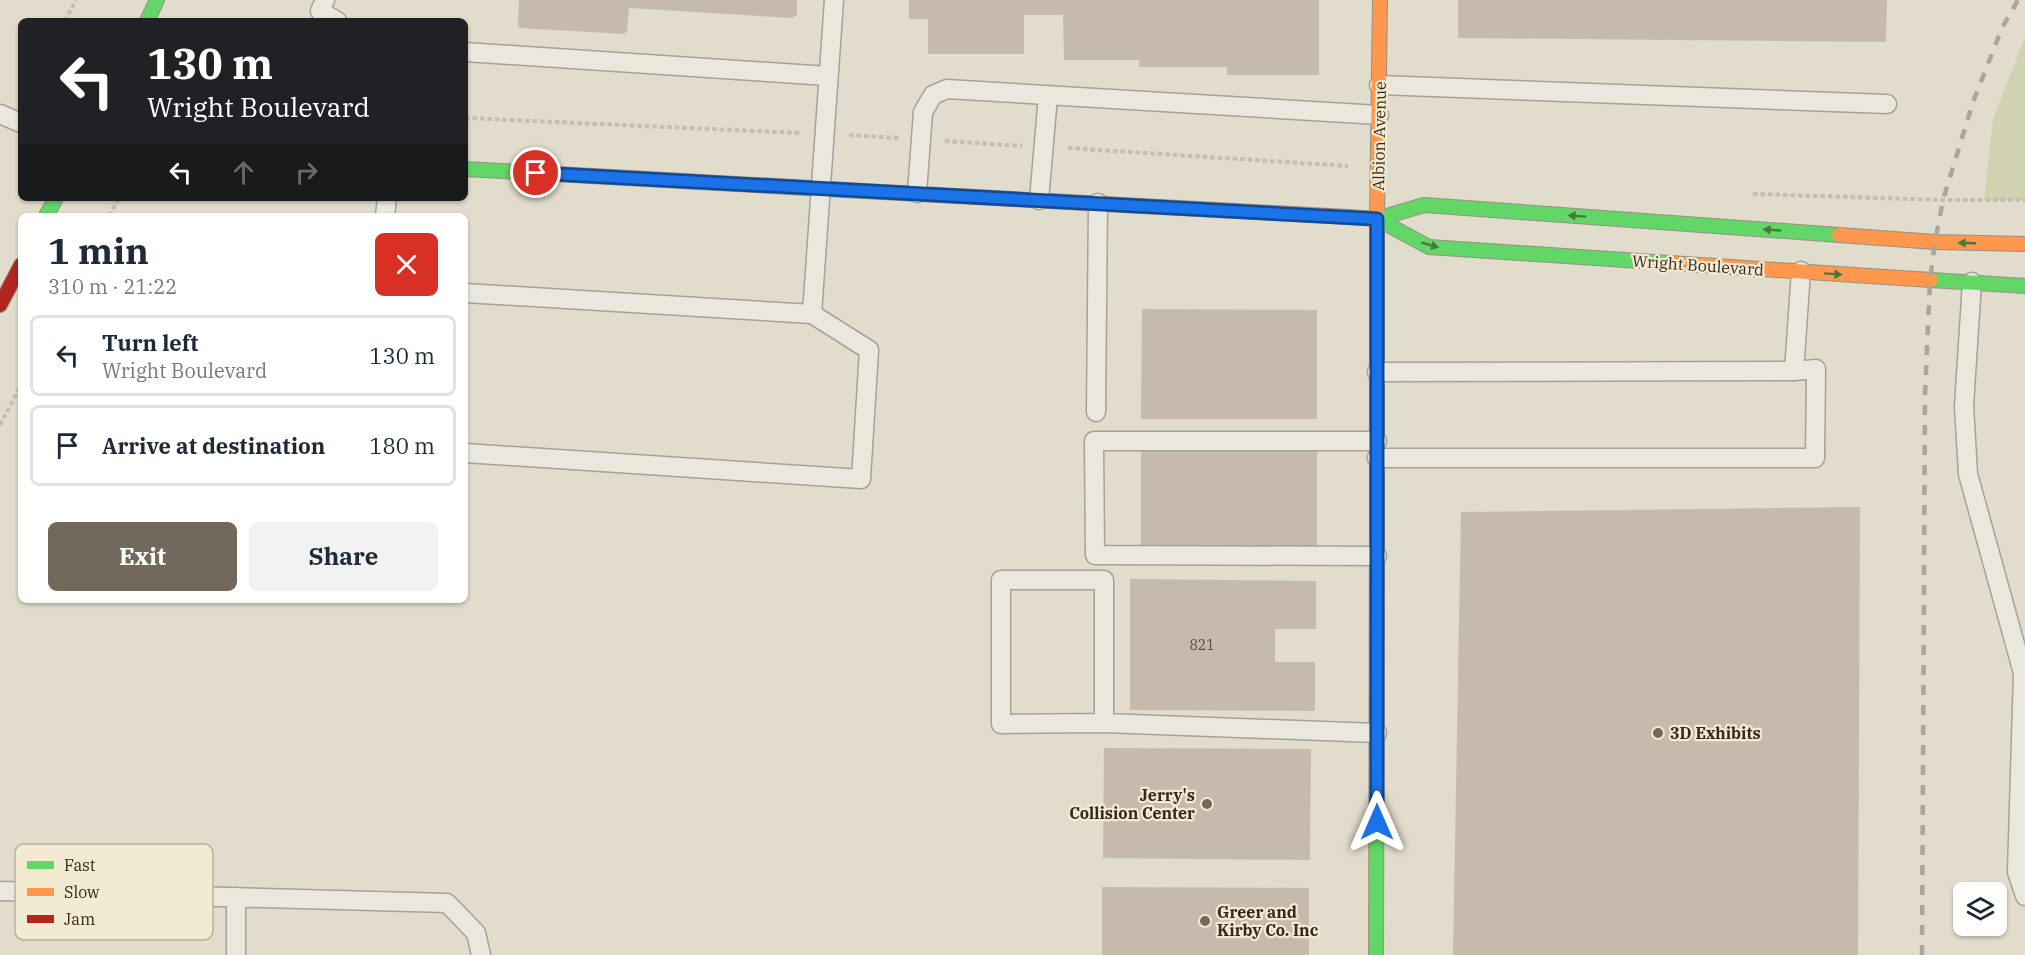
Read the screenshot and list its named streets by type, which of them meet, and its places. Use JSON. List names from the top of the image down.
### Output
{
  "streets": {
    "street": ["Albion Avenue", "Wright Boulevard"]
  },
  "crossings": [
    ["Albion Avenue", "Wright Boulevard"]
  ],
  "places": ["3D Exhibits", "Jerry's Collision Center", "Greer and Kirby Co. Inc"],
  "house_numbers": ["821"],
  "legend": ["Fast", "Slow", "Jam"],
  "page": {
    "turn": ["130 m", "Wright Boulevard"],
    "heading": ["1 min", "310 m · 21:22"],
    "list": [
      {
        "name": "Turn left",
        "note": "Wright Boulevard",
        "value": "130 m"
      },
      {
        "name": "Arrive at destination",
        "value": "180 m"
      }
    ],
    "buttons": ["Exit", "Share"]
  }
}
